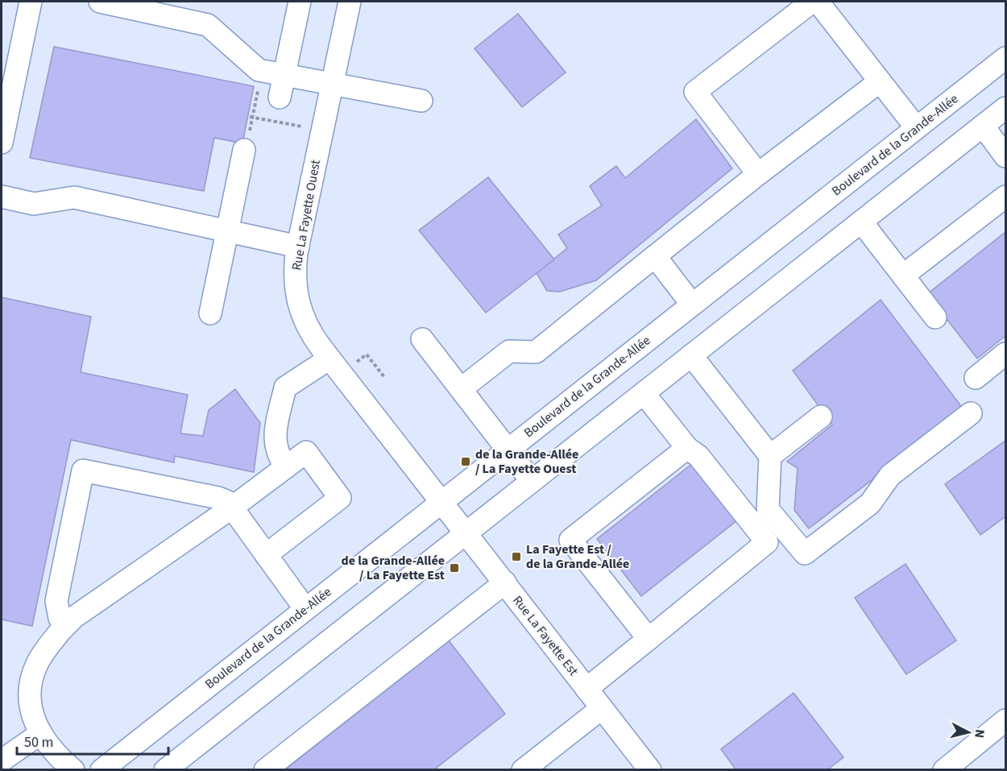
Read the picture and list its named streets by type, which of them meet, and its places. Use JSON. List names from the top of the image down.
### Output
{
  "streets": {
    "street": ["Boulevard de la Grande-Allée", "Rue La Fayette Ouest", "Rue La Fayette Est"]
  },
  "crossings": [
    ["Boulevard de la Grande-Allée", "Rue La Fayette Ouest"],
    ["Boulevard de la Grande-Allée", "Rue La Fayette Est"],
    ["Rue La Fayette Ouest", "Rue La Fayette Est"]
  ],
  "places": {
    "transit": ["de la Grande-Allée / La Fayette Ouest", "La Fayette Est / de la Grande-Allée", "de la Grande-Allée / La Fayette Est"]
  },
  "scale_bar": "50 m",
  "north": "right"
}
